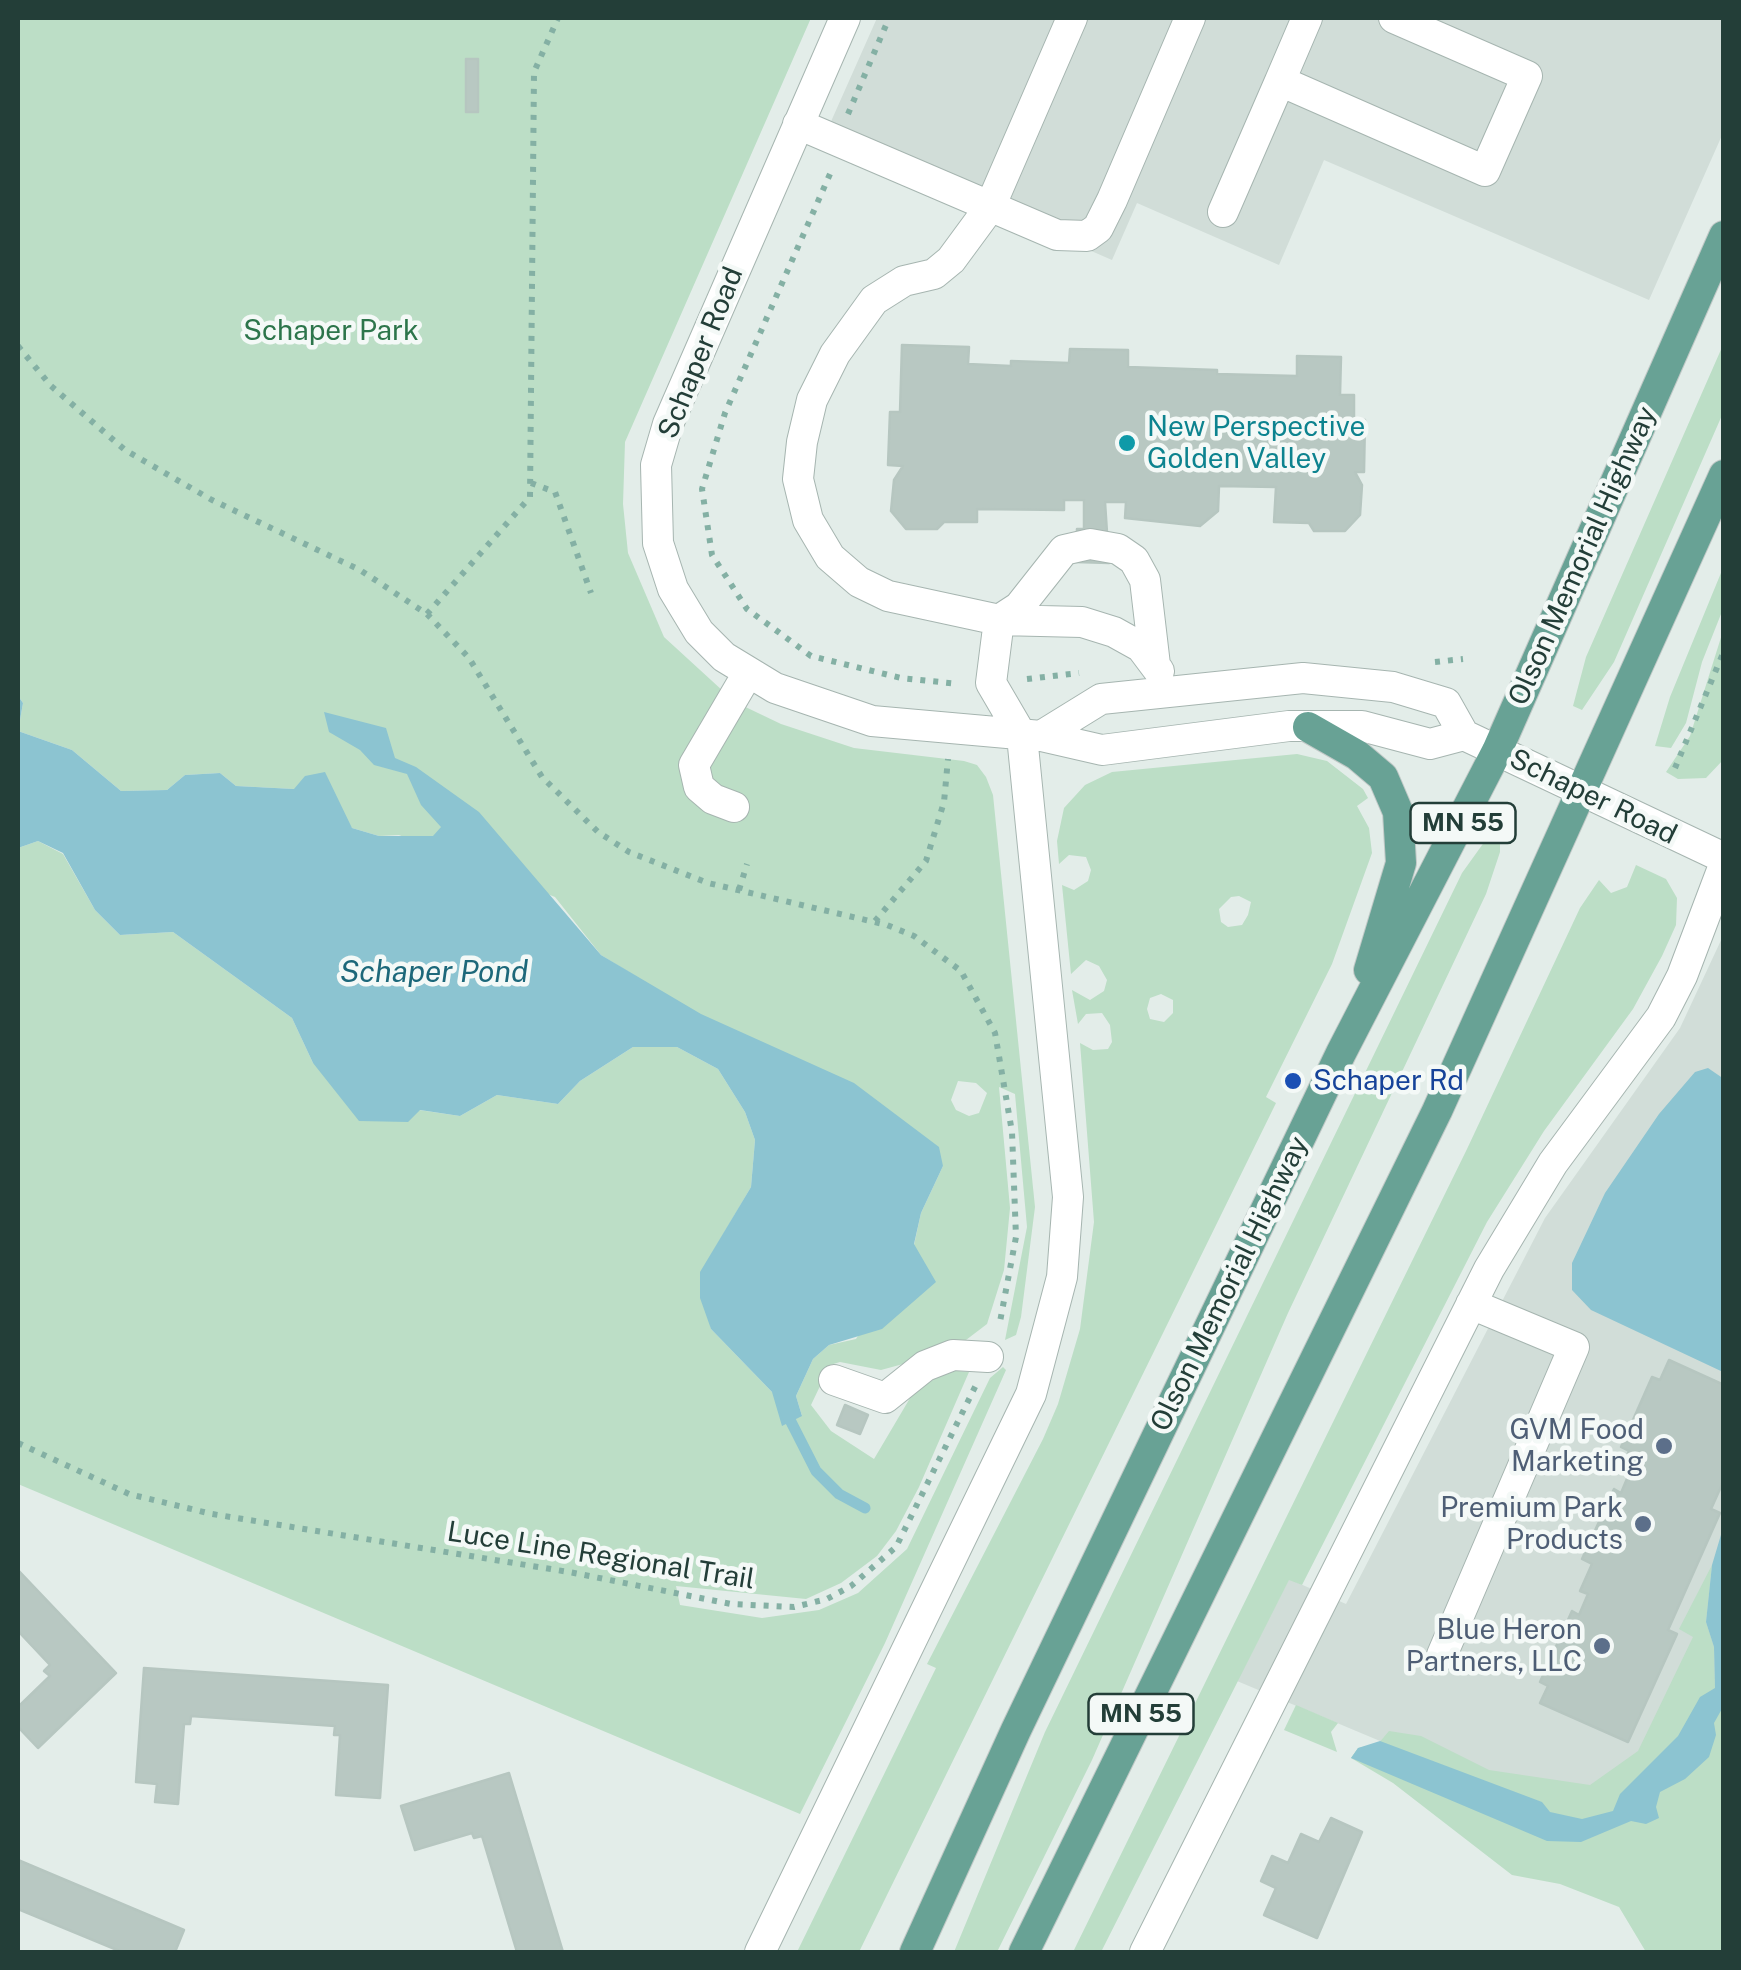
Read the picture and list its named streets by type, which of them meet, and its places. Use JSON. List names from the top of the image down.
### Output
{
  "streets": {
    "main road": ["Olson Memorial Highway", "MN 55"],
    "street": ["Schaper Road"],
    "path": ["Luce Line Regional Trail"]
  },
  "crossings": [
    ["Schaper Road", "Olson Memorial Highway"],
    ["Schaper Road", "MN 55"]
  ],
  "water": ["Schaper Pond"],
  "parks": ["Schaper Park"],
  "places": [
    "New Perspective Golden Valley",
    "Schaper Rd",
    "GVM Food Marketing",
    "Premium Park Products",
    "Blue Heron Partners, LLC"
  ]
}
